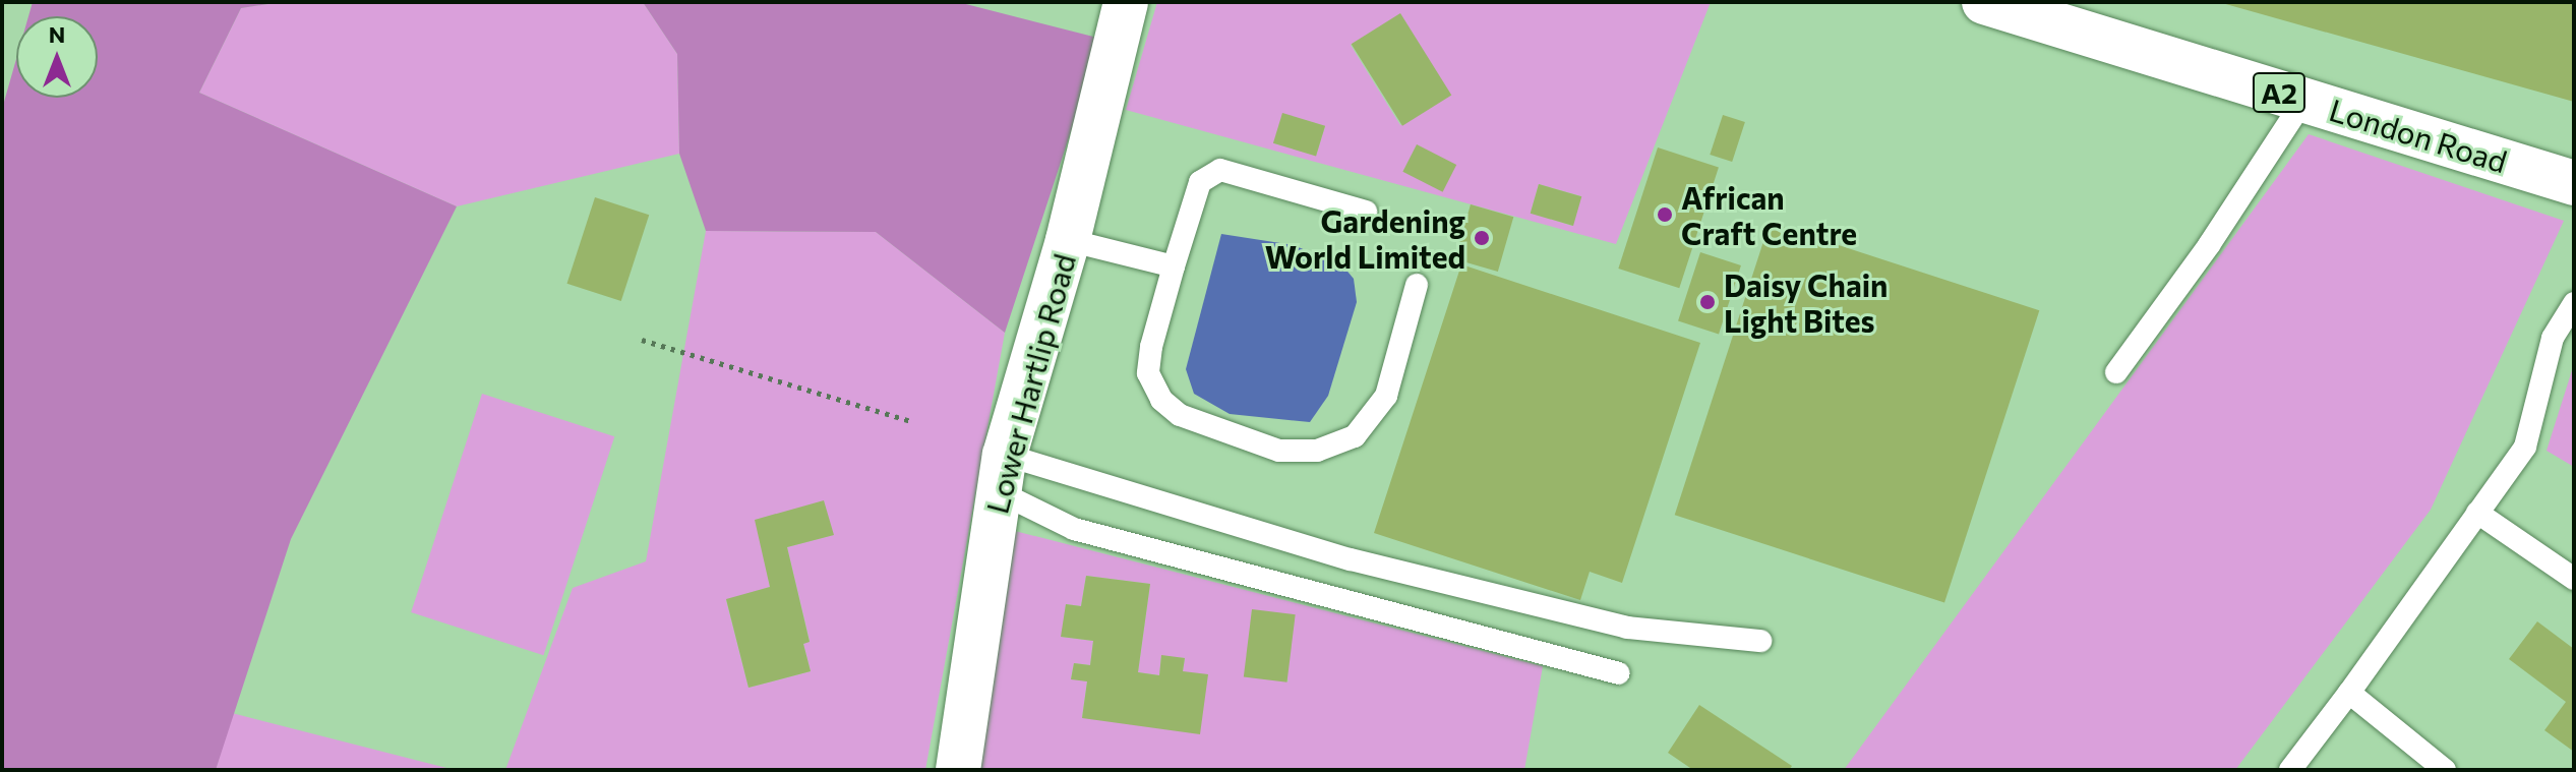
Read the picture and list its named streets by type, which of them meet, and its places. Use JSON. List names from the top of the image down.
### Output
{
  "streets": {
    "street": ["A2", "London Road", "Lower Hartlip Road"]
  },
  "places": ["African Craft Centre", "Gardening World Limited", "Daisy Chain Light Bites"],
  "north": "top"
}
